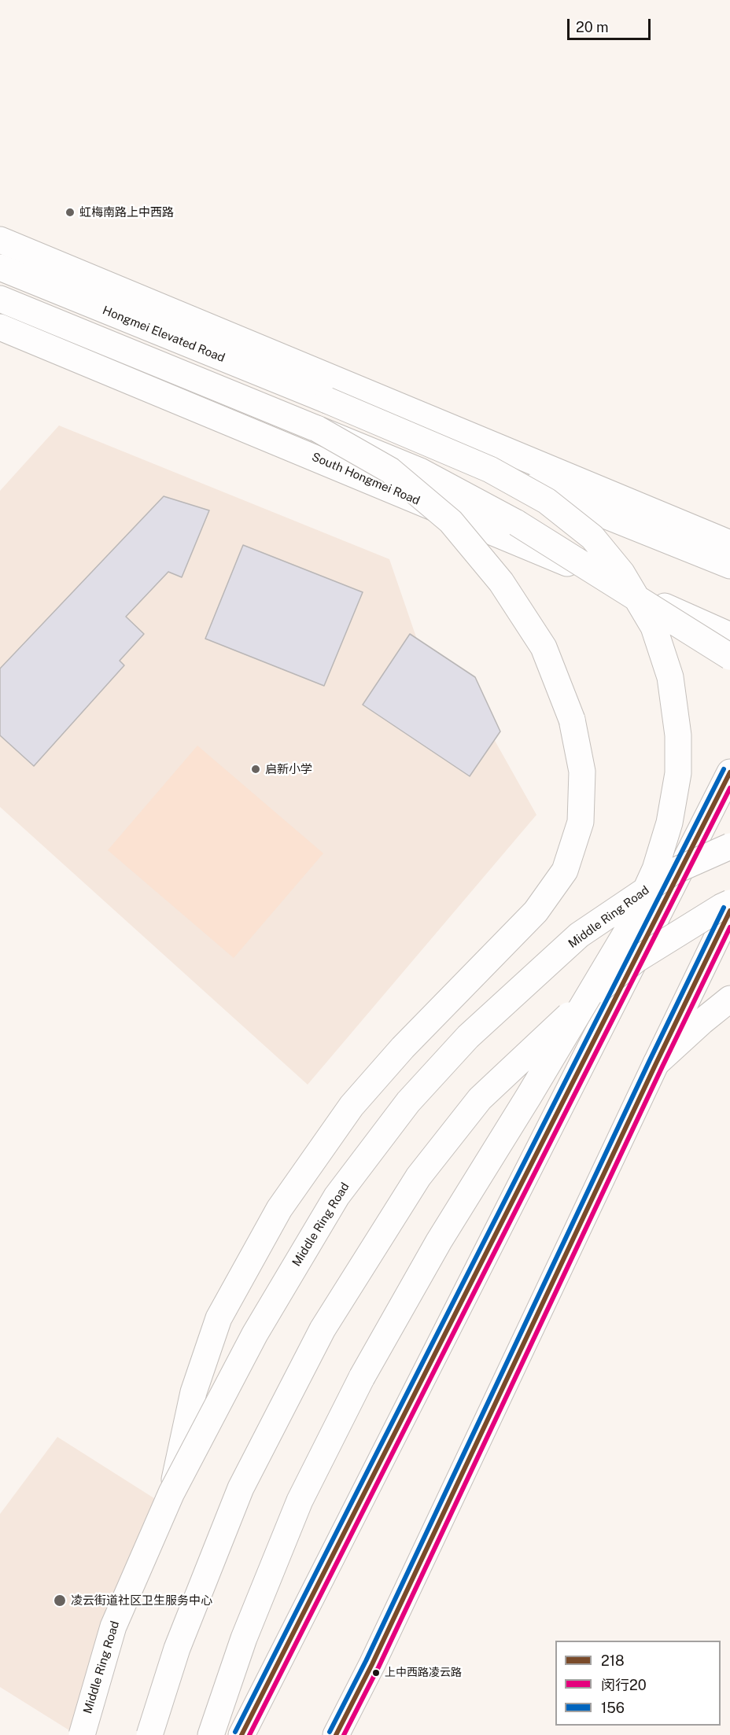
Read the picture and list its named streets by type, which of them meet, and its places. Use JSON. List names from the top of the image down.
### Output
{
  "streets": {
    "main road": ["Hongmei Elevated Road", "South Hongmei Road", "Middle Ring Road"]
  },
  "places": [
    "虹梅南路上中西路",
    "启新小学",
    "凌云街道社区卫生服务中心",
    "上中西路凌云路"
  ],
  "lines": ["transit line 156", "transit line 218", "transit line 闵行20"],
  "legend": ["218", "闵行20", "156"],
  "scale_bar": "20 m"
}
